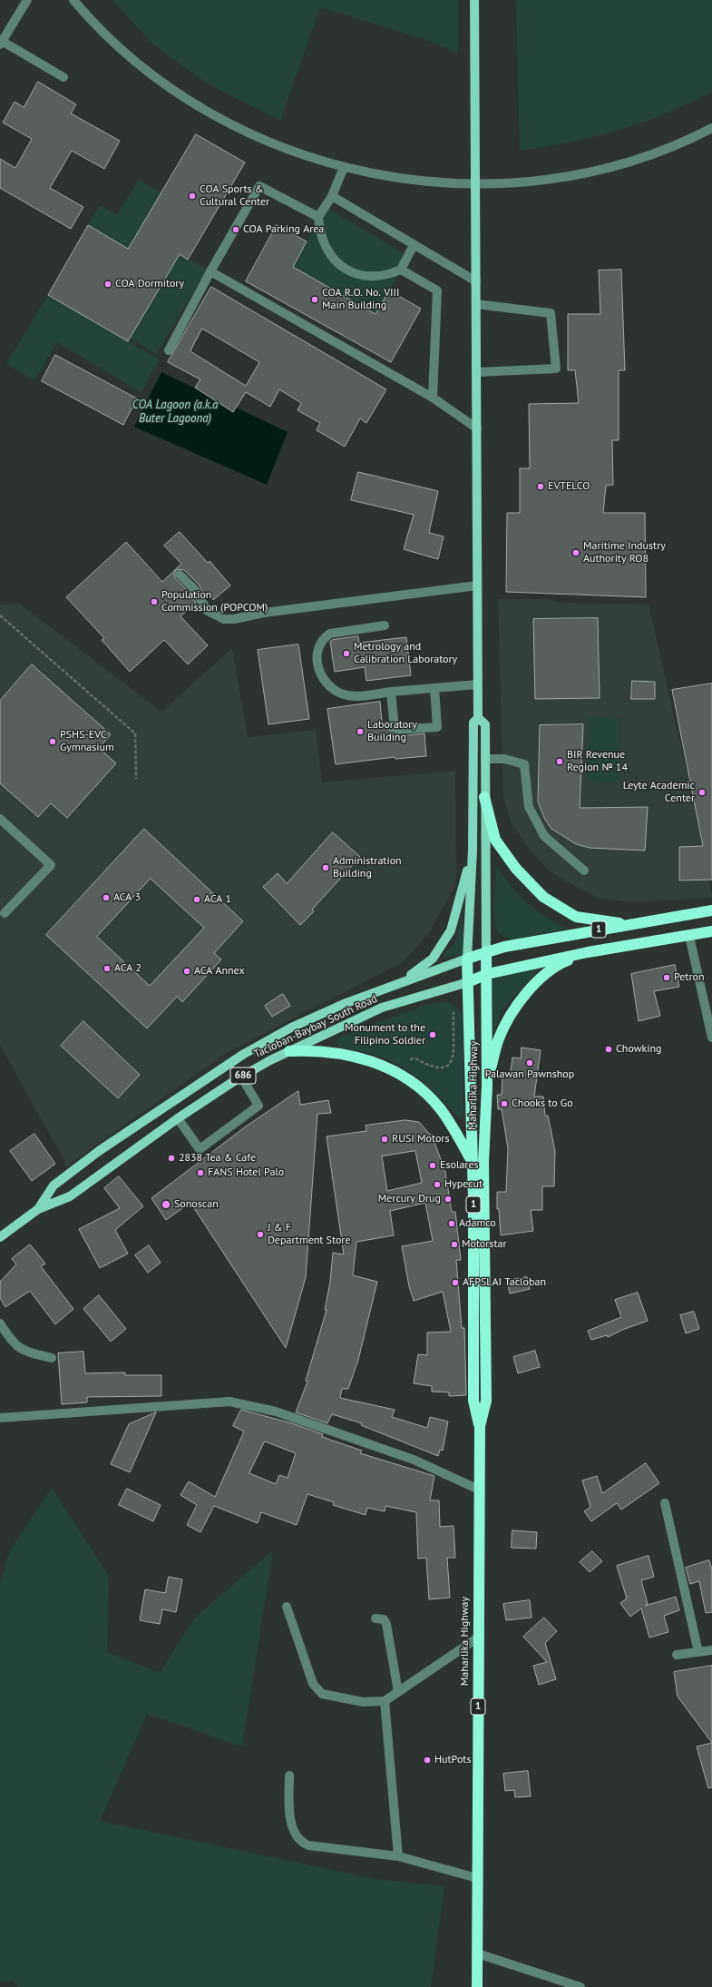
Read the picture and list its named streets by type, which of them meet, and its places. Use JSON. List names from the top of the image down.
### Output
{
  "streets": {
    "highway": ["1", "686", "Maharlika Highway"],
    "main road": ["Tacloban-Baybay South Road"]
  },
  "crossings": [
    ["1", "686"],
    ["1", "Maharlika Highway"],
    ["Tacloban-Baybay South Road", "686"],
    ["Tacloban-Baybay South Road", "Maharlika Highway"],
    ["686", "Maharlika Highway"]
  ],
  "water": ["COA Lagoon (a.k.a Buter Lagoona)"],
  "places": [
    "COA Sports & Cultural Center",
    "COA Parking Area",
    "COA Dormitory",
    "COA R.O. No. VIII Main Building",
    "EVTELCO",
    "Maritime Industry Authority RO8",
    "Population Commission (POPCOM)",
    "Metrology and Calibration Laboratory",
    "Laboratory Building",
    "PSHS-EVC Gymnasium",
    "BIR Revenue Region № 14",
    "Leyte Academic Center",
    "Administration Building",
    "ACA 3",
    "ACA 1",
    "ACA 2",
    "ACA Annex",
    "Petron",
    "Monument to the Filipino Soldier",
    "Chowking",
    "Palawan Pawnshop",
    "Chooks to Go",
    "RUSI Motors",
    "2838 Tea & Cafe",
    "Esolares",
    "FANS Hotel Palo",
    "Hypecut",
    "Mercury Drug",
    "Sonoscan",
    "Adamco",
    "J & F Department Store",
    "Motorstar",
    "AFPSLAI Tacloban",
    "HutPots"
  ]
}
